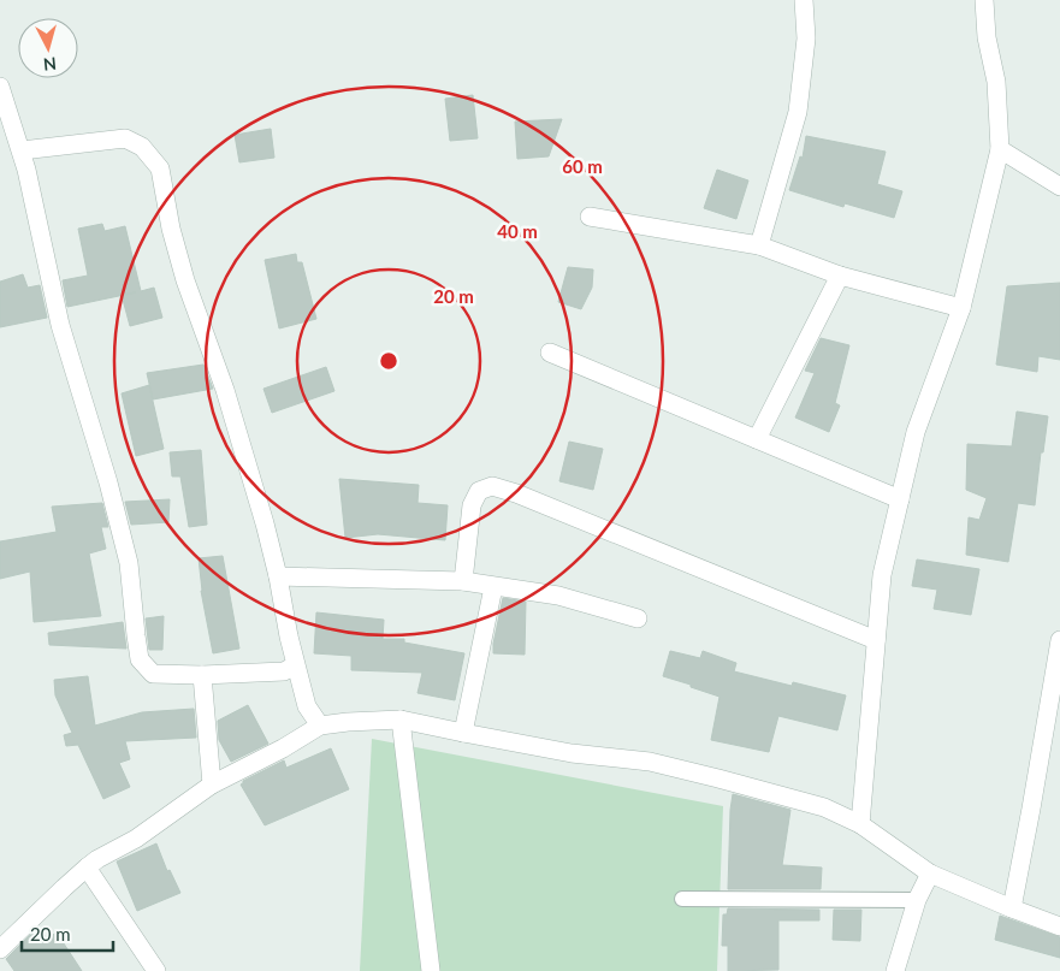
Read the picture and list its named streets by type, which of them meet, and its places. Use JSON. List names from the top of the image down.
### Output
{
  "scale_bar": "20 m",
  "north": "bottom",
  "rings": ["60 m", "40 m", "20 m"]
}
